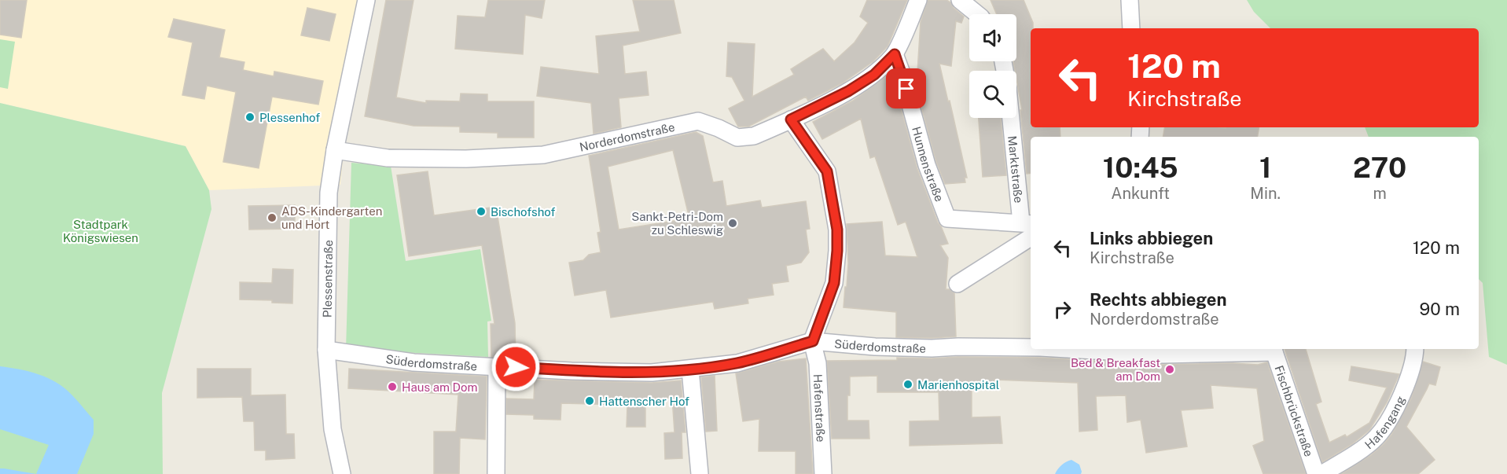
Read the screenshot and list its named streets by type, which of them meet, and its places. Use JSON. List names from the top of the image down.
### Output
{
  "streets": {
    "street": [
      "Norderdomstraße",
      "Hunnenstraße",
      "Marktstraße",
      "Plessenstraße",
      "Süderdomstraße",
      "Hafenstraße",
      "Fischbrückstraße",
      "Hafengang"
    ]
  },
  "crossings": [
    ["Norderdomstraße", "Hunnenstraße"],
    ["Norderdomstraße", "Plessenstraße"],
    ["Hunnenstraße", "Marktstraße"],
    ["Plessenstraße", "Süderdomstraße"],
    ["Süderdomstraße", "Hafenstraße"],
    ["Süderdomstraße", "Fischbrückstraße"]
  ],
  "parks": ["Stadtpark Königswiesen"],
  "places": [
    "Plessenhof",
    "Bischofshof",
    "ADS-Kindergarten und Hort",
    "Sankt-Petri-Dom zu Schleswig",
    "Bed & Breakfast am Dom",
    "Marienhospital",
    "Haus am Dom",
    "Hattenscher Hof"
  ],
  "page": {
    "turn": ["120 m", "Kirchstraße"],
    "eta": [
      "10:45",
      "Ankunft",
      "1",
      "Min.",
      "270",
      "m"
    ],
    "list": [
      {
        "name": "Links abbiegen",
        "note": "Kirchstraße",
        "value": "120 m"
      },
      {
        "name": "Rechts abbiegen",
        "note": "Norderdomstraße",
        "value": "90 m"
      }
    ]
  }
}
